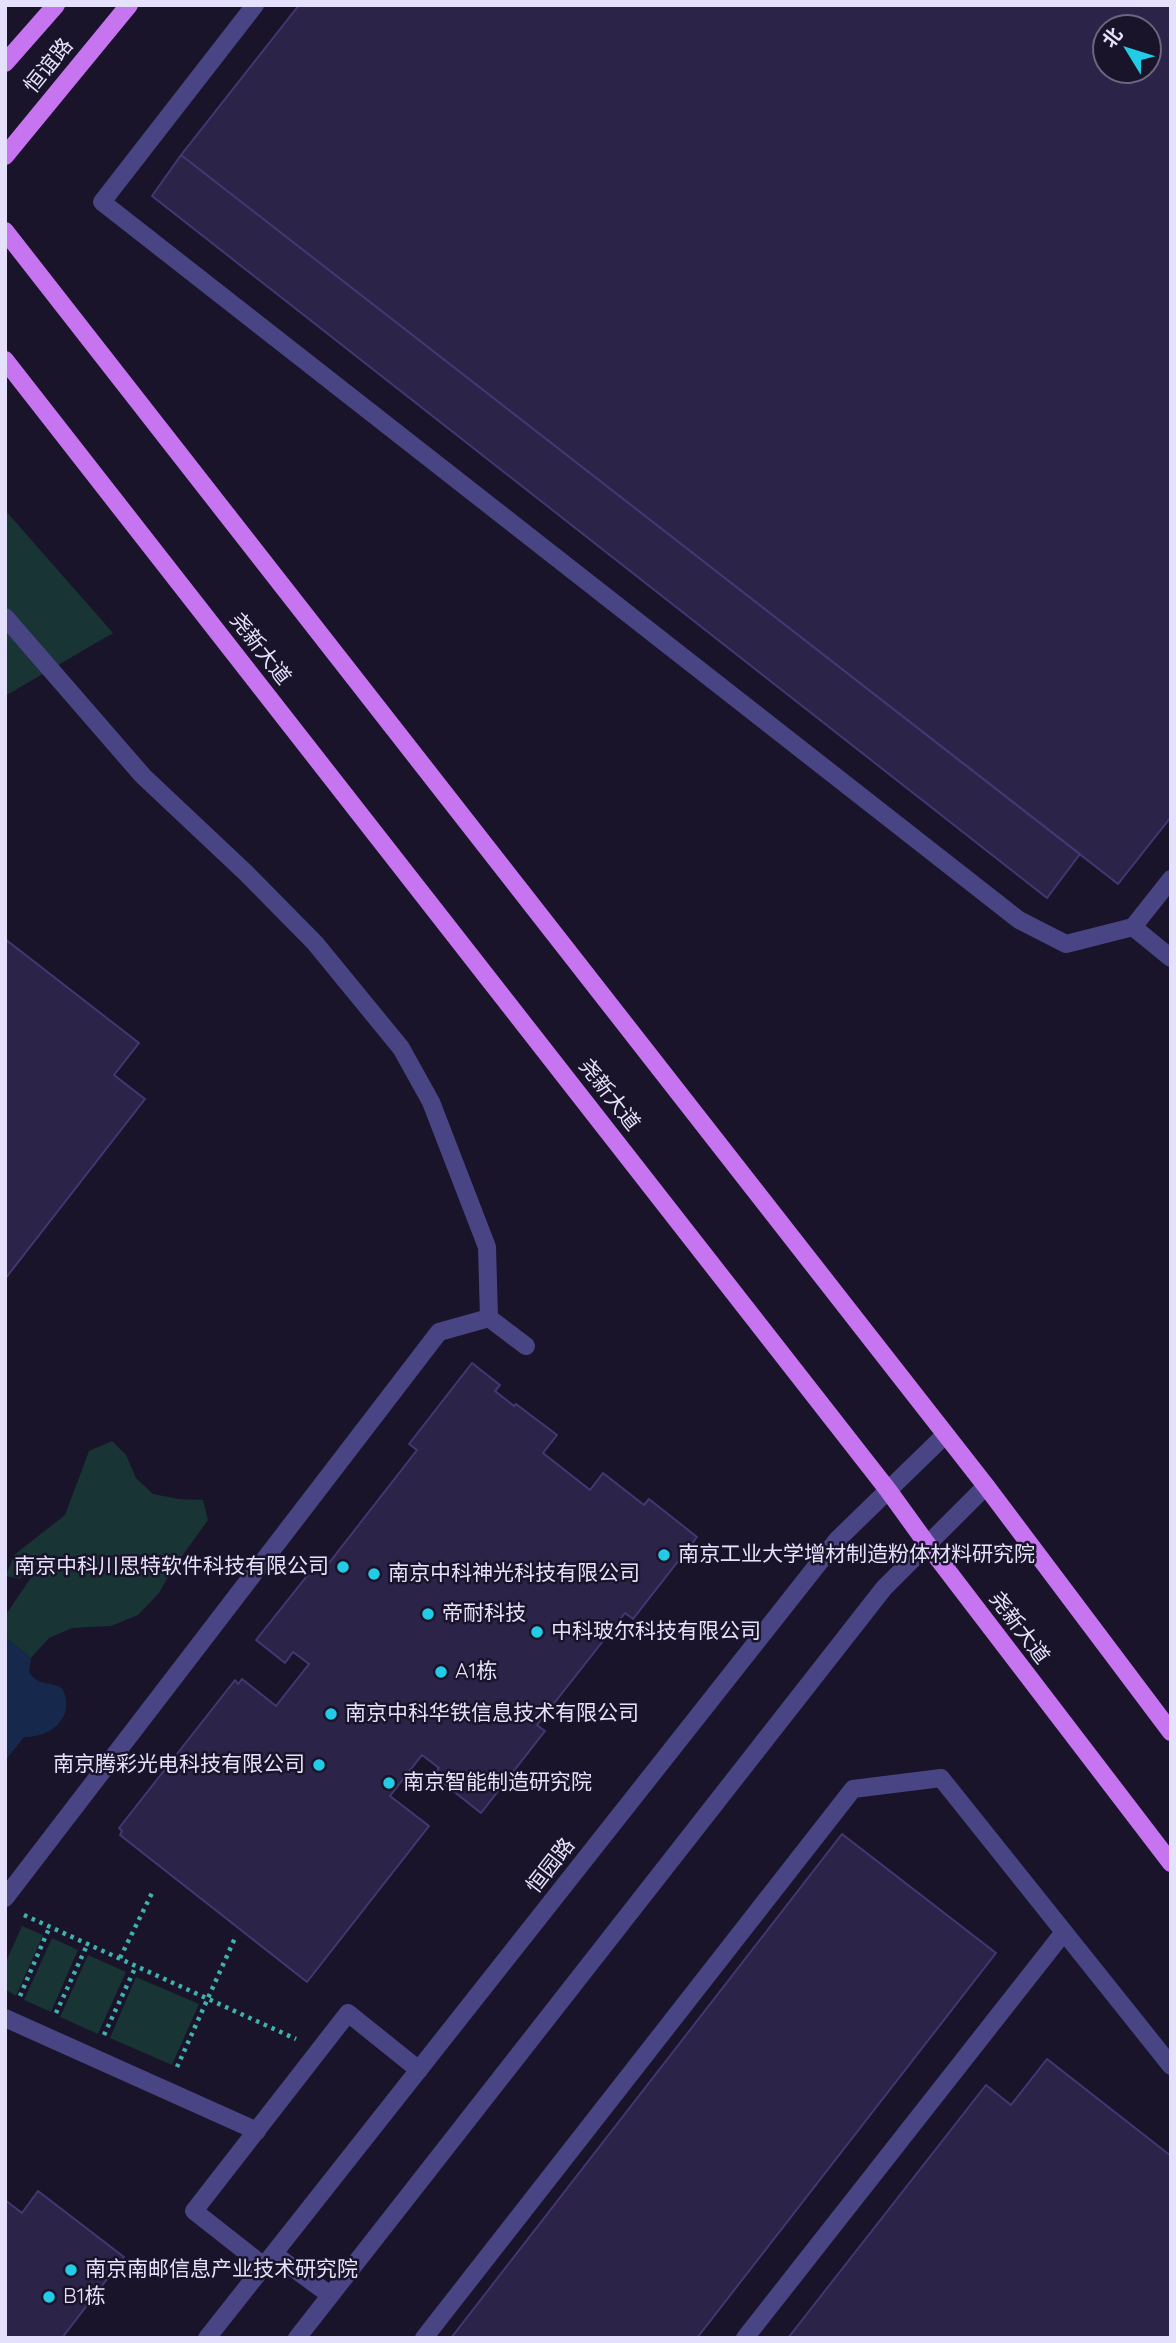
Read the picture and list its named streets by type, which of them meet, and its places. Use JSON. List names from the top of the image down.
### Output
{
  "streets": {
    "main road": ["恒谊路", "尧新大道"],
    "street": ["恒园路"]
  },
  "crossings": [
    ["尧新大道", "恒园路"]
  ],
  "places": [
    "南京工业大学增材制造粉体材料研究院",
    "南京中科川思特软件科技有限公司",
    "南京中科神光科技有限公司",
    "帝耐科技",
    "中科玻尔科技有限公司",
    "A1栋",
    "南京中科华铁信息技术有限公司",
    "南京腾彩光电科技有限公司",
    "南京智能制造研究院",
    "南京南邮信息产业技术研究院",
    "B1栋"
  ],
  "north": "top left"
}
